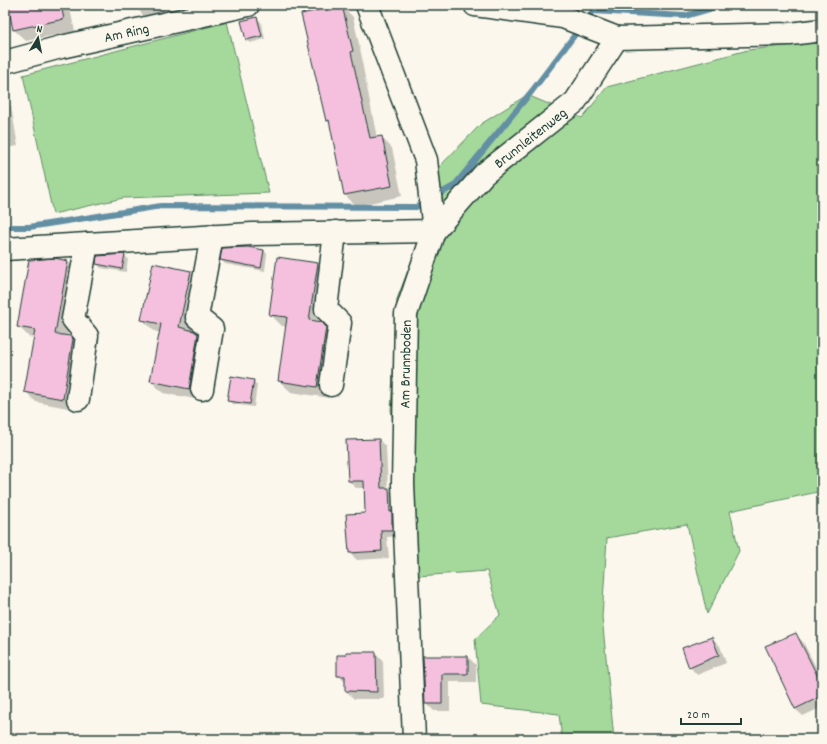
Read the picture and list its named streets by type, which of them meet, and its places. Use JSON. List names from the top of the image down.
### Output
{
  "streets": {
    "street": ["Am Ring", "Brunnleitenweg", "Am Brunnboden"]
  },
  "crossings": [
    ["Brunnleitenweg", "Am Brunnboden"]
  ],
  "scale_bar": "20 m",
  "north": "top"
}
